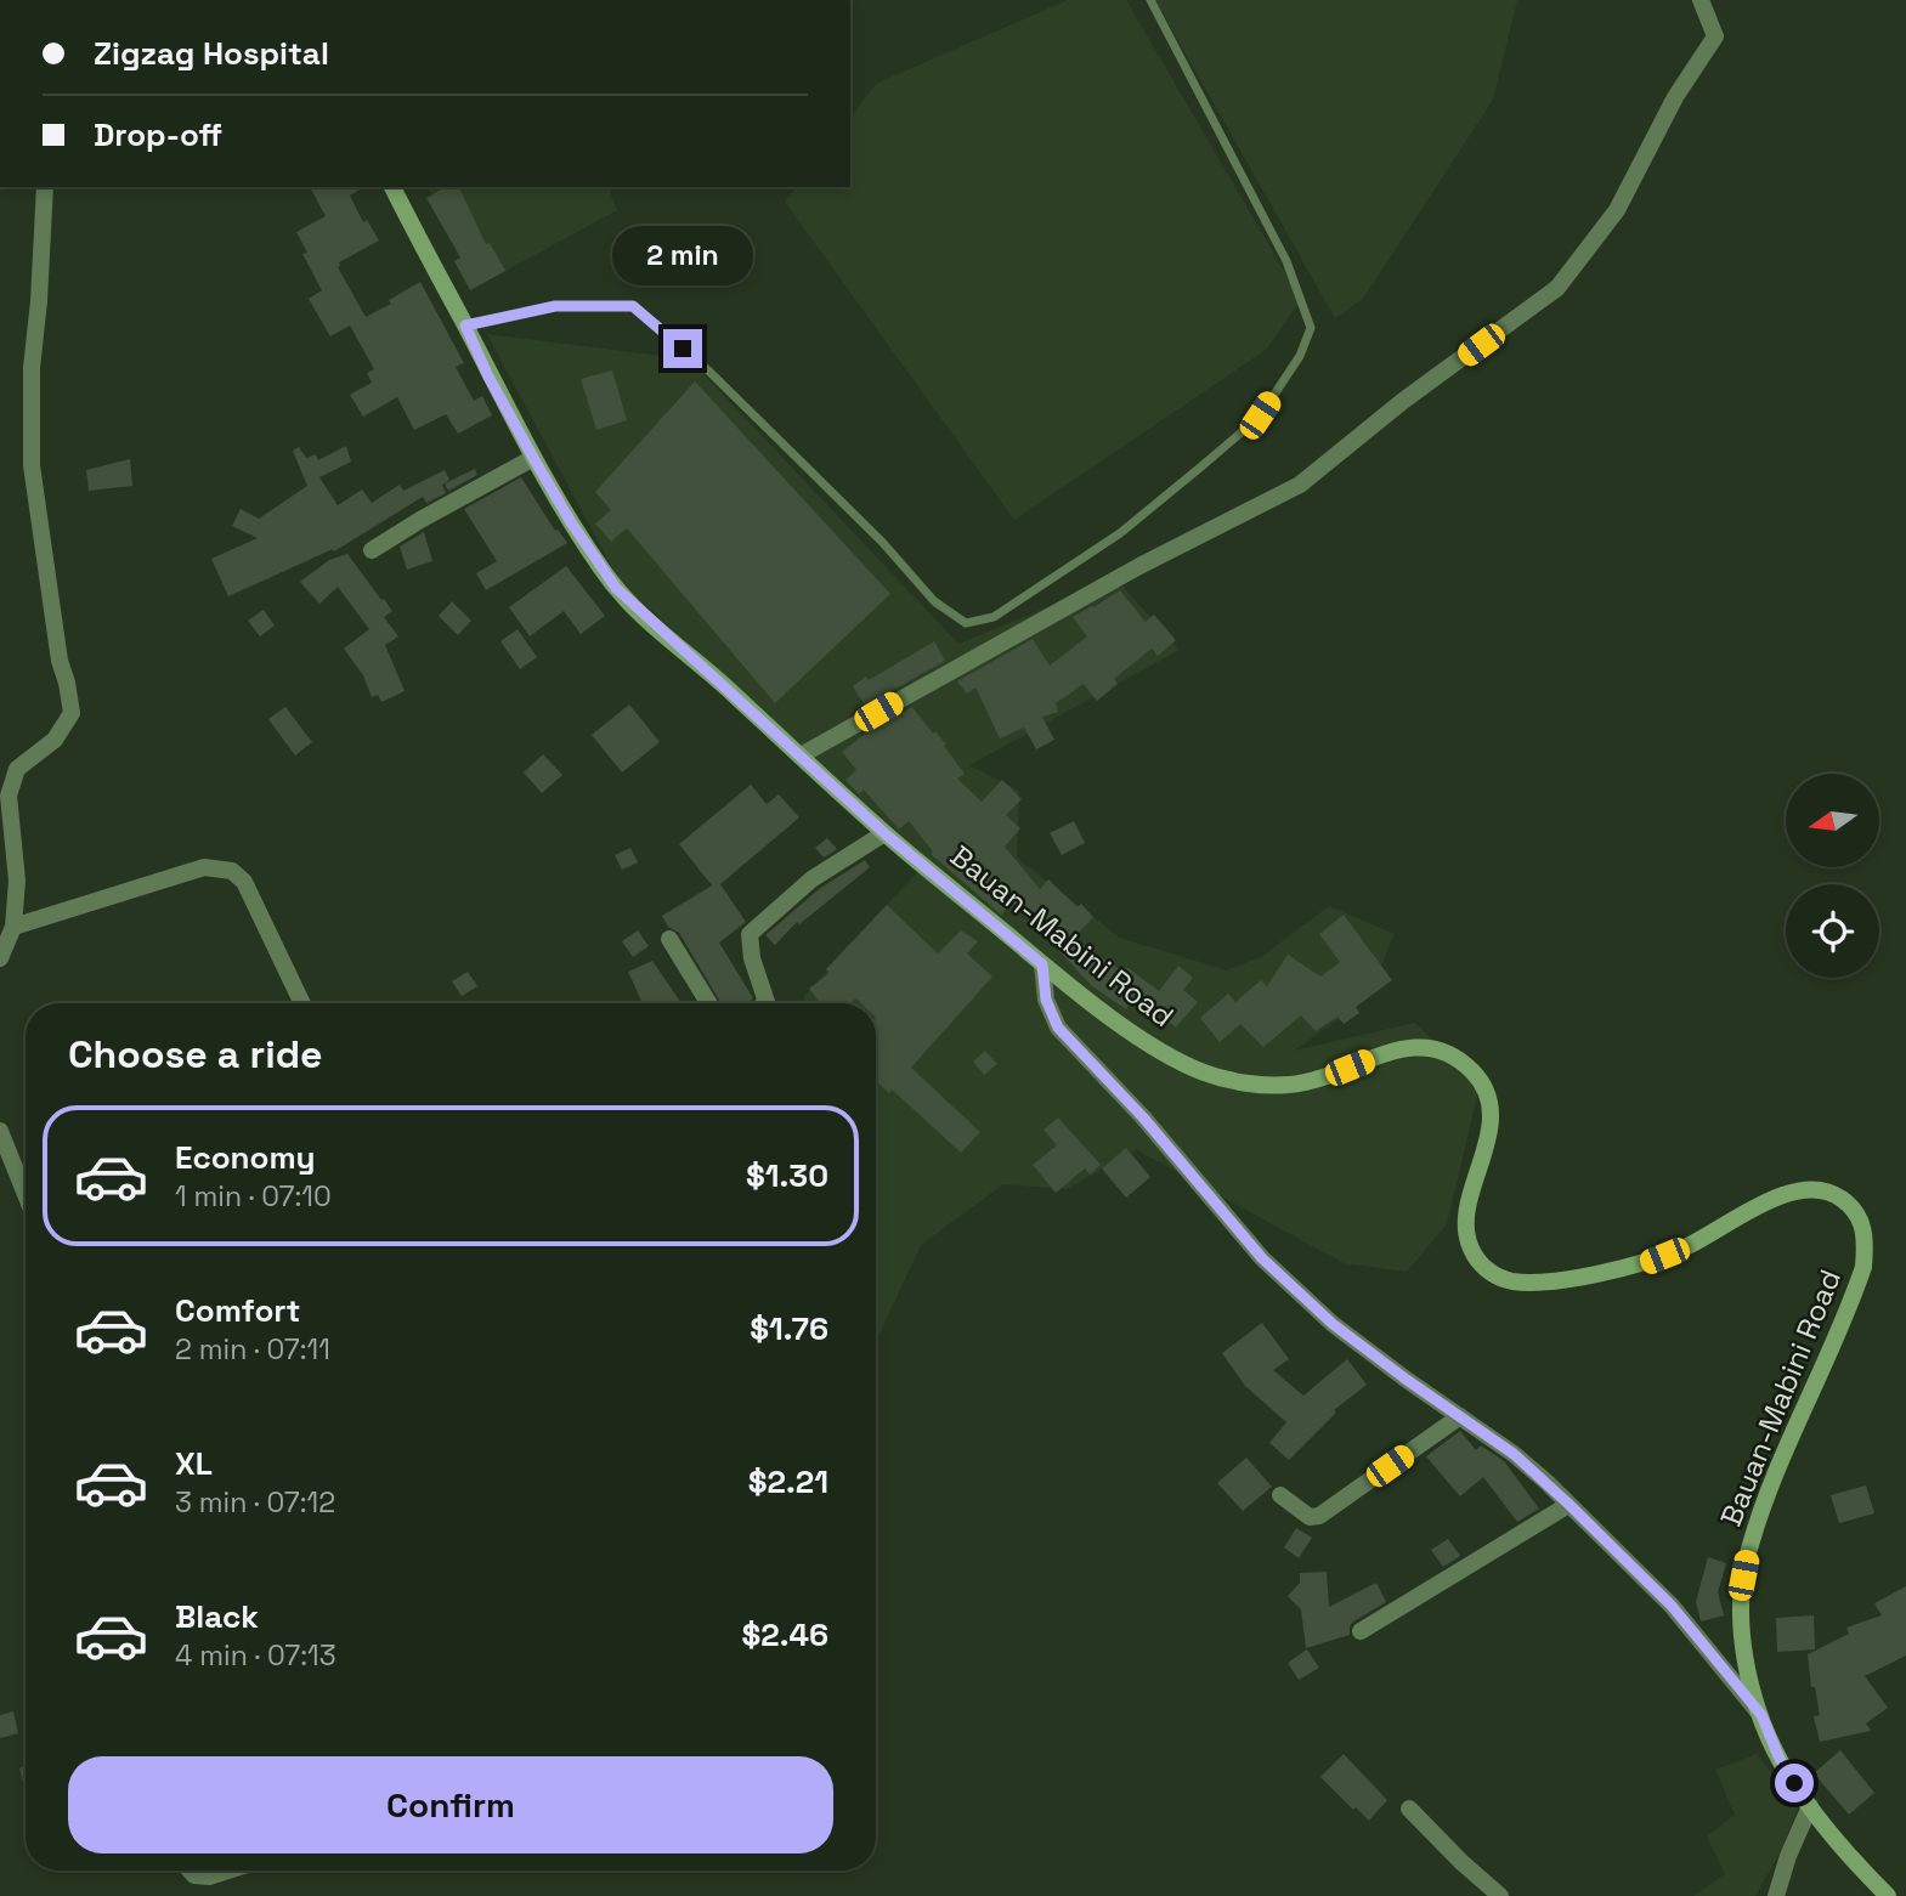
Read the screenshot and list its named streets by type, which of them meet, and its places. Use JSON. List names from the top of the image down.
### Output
{
  "streets": {
    "main road": ["Bauan-Mabini Road"]
  },
  "north": "left",
  "page": {
    "banner": ["Zigzag Hospital", "Drop-off"],
    "bubble": "2 min",
    "heading": "Choose a ride",
    "list": [
      {
        "name": "Economy",
        "note": "1 min · 07:10",
        "value": "$1.30"
      },
      {
        "name": "Comfort",
        "note": "2 min · 07:11",
        "value": "$1.76"
      },
      {
        "name": "XL",
        "note": "3 min · 07:12",
        "value": "$2.21"
      },
      {
        "name": "Black",
        "note": "4 min · 07:13",
        "value": "$2.46"
      }
    ],
    "buttons": "Confirm"
  }
}
